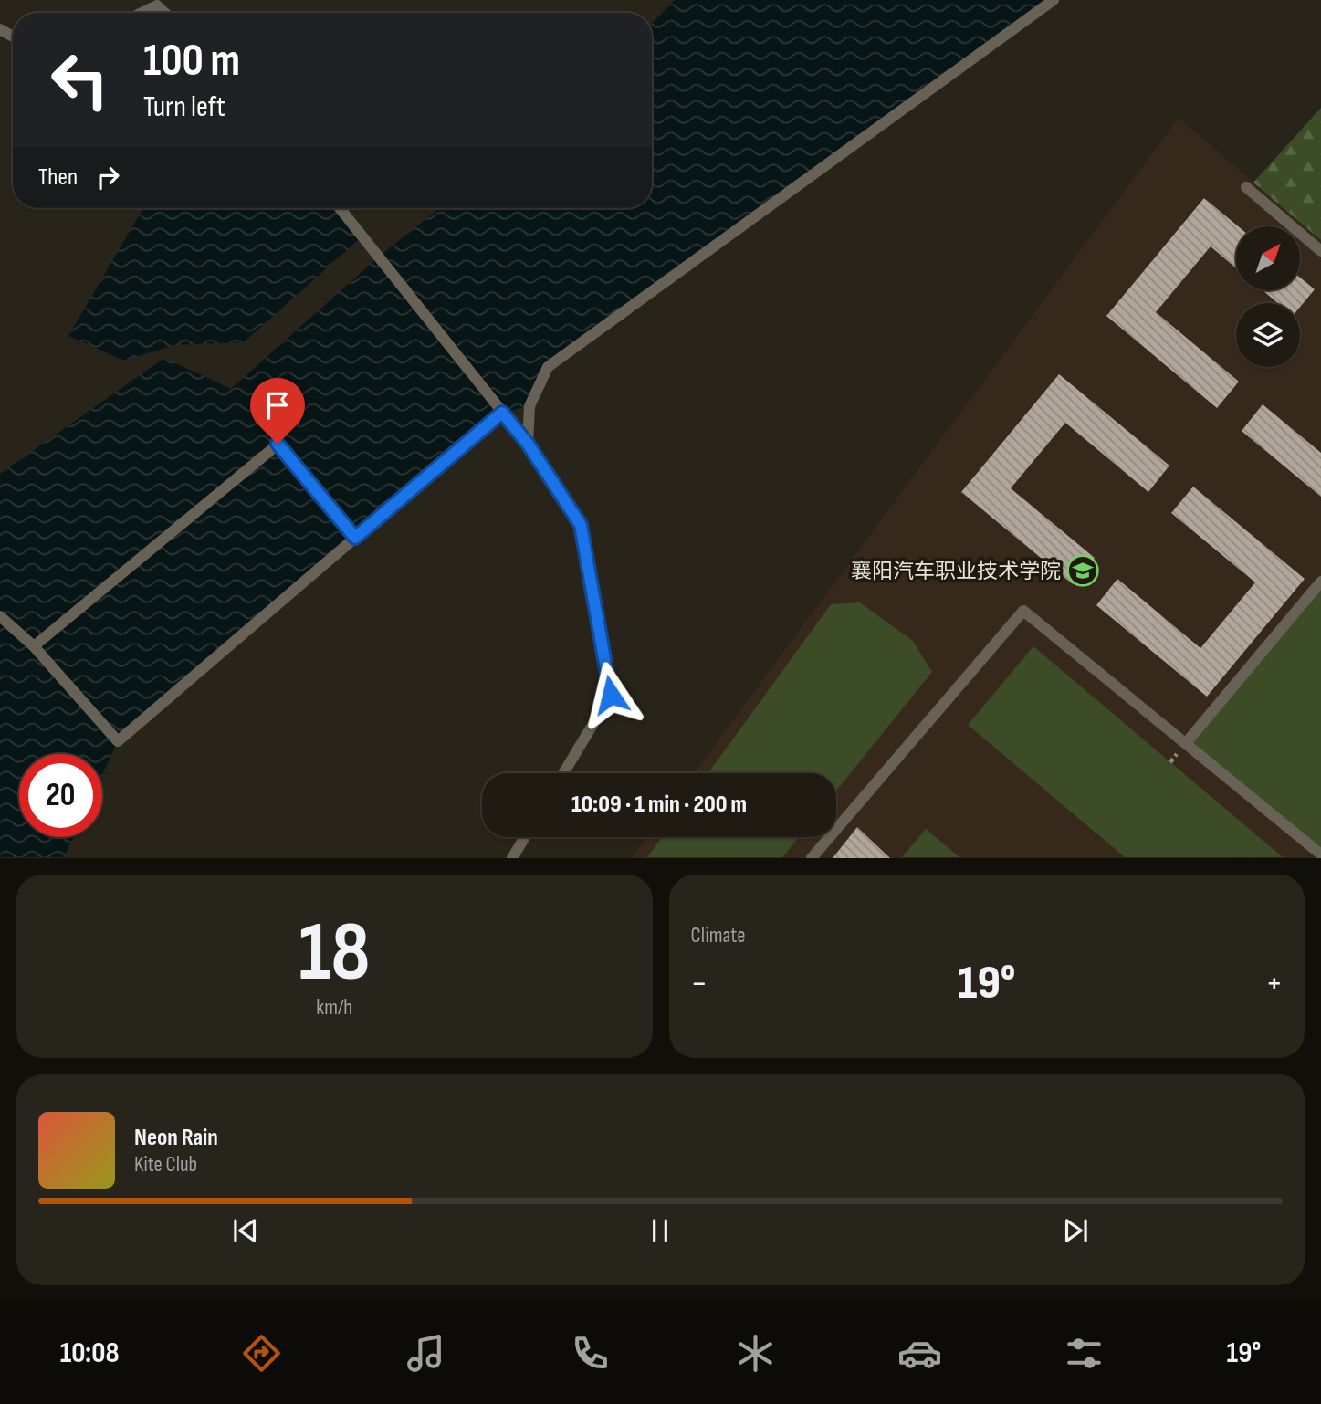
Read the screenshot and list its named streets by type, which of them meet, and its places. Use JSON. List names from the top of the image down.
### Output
{
  "places": {
    "school or university": ["襄阳汽车职业技术学院"]
  },
  "north": "top right",
  "page": {
    "turn": ["100 m", "Turn left"],
    "then": "Then",
    "limit": "20",
    "trip": "10:09 · 1 min · 200 m",
    "tile": [
      ["18", "km/h"],
      "Climate"
    ],
    "heat": ["−", "19°", "+"],
    "song": ["Neon Rain", "Kite Club"],
    "tabs": ["10:08", "19°"]
  }
}
